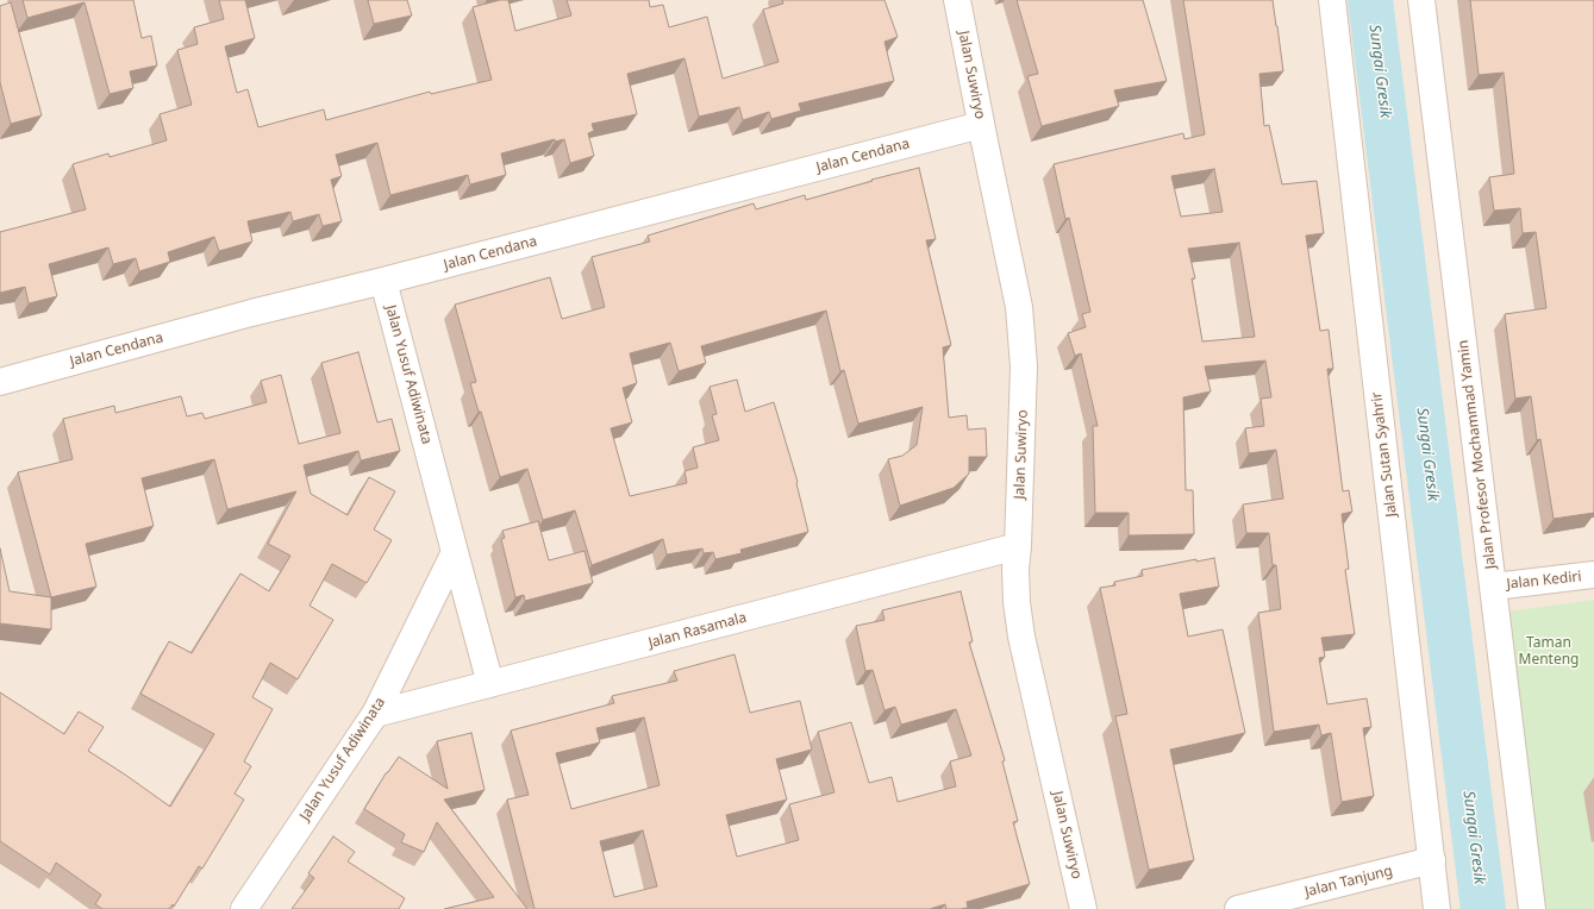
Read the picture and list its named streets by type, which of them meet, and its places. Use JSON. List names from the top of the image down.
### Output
{
  "streets": {
    "street": [
      "Jalan Suwiryo",
      "Jalan Cendana",
      "Jalan Yusuf Adiwinata",
      "Jalan Sutan Syahrir",
      "Jalan Profesor Mochammad Yamin",
      "Jalan Kediri",
      "Jalan Rasamala",
      "Jalan Tanjung"
    ]
  },
  "crossings": [
    ["Jalan Suwiryo", "Jalan Cendana"],
    ["Jalan Suwiryo", "Jalan Rasamala"],
    ["Jalan Cendana", "Jalan Yusuf Adiwinata"],
    ["Jalan Yusuf Adiwinata", "Jalan Rasamala"],
    ["Jalan Sutan Syahrir", "Jalan Tanjung"],
    ["Jalan Profesor Mochammad Yamin", "Jalan Kediri"]
  ],
  "water": ["Sungai Gresik"],
  "parks": ["Taman Menteng"]
}
